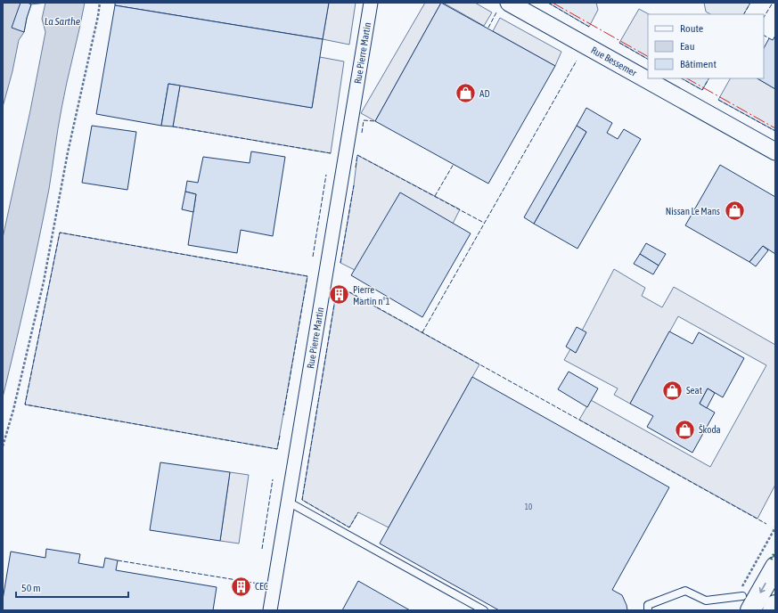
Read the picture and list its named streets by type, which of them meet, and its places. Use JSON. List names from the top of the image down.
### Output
{
  "streets": {
    "street": ["Rue Pierre Martin", "Rue Bessemer"]
  },
  "water": ["La Sarthe"],
  "places": {
    "shop": [
      "AD",
      "Nissan Le Mans",
      "Seat",
      "Škoda"
    ],
    "building": ["Pierre Martin n°1", "CEC"]
  },
  "house_numbers": ["10"],
  "legend": ["Route", "Eau", "Bâtiment"],
  "scale_bar": "50 m"
}
